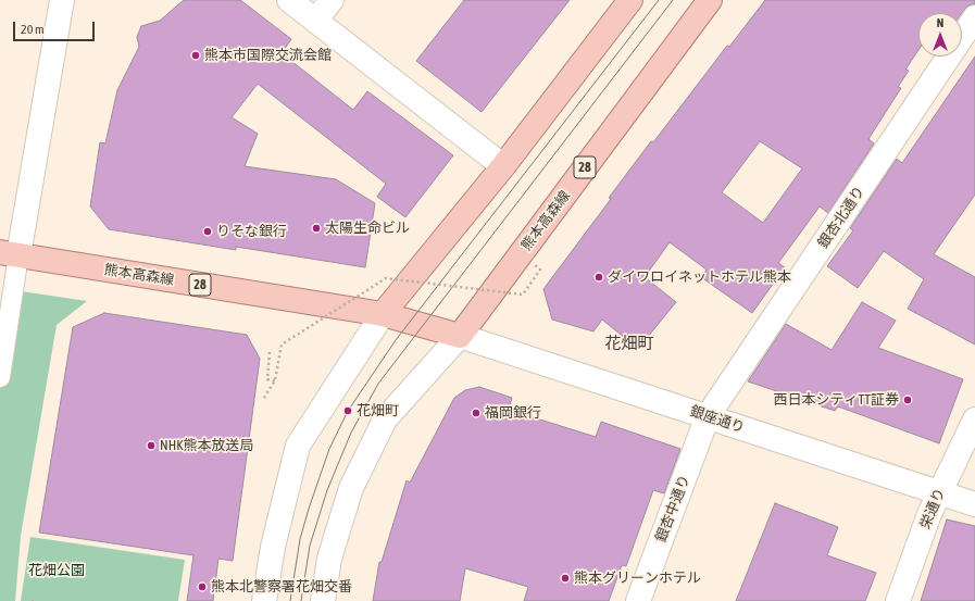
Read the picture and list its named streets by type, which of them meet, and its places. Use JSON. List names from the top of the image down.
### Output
{
  "streets": {
    "main road": ["28", "熊本高森線"],
    "street": [
      "銀杏北通り",
      "銀座通り",
      "銀杏中通り",
      "栄通り"
    ]
  },
  "crossings": [
    ["銀杏北通り", "銀座通り"],
    ["銀杏北通り", "銀杏中通り"],
    ["熊本高森線", "銀座通り"],
    ["銀座通り", "銀杏中通り"],
    ["銀座通り", "栄通り"]
  ],
  "districts": ["花畑町"],
  "parks": ["花畑公園"],
  "places": [
    "熊本市国際交流会館",
    "太陽生命ビル",
    "りそな銀行",
    "ダイワロイネットホテル熊本",
    "西日本シティTT証券",
    "花畑町",
    "福岡銀行",
    "NHK熊本放送局",
    "熊本グリーンホテル",
    "熊本北警察署花畑交番"
  ],
  "scale_bar": "20 m",
  "north": "top"
}
